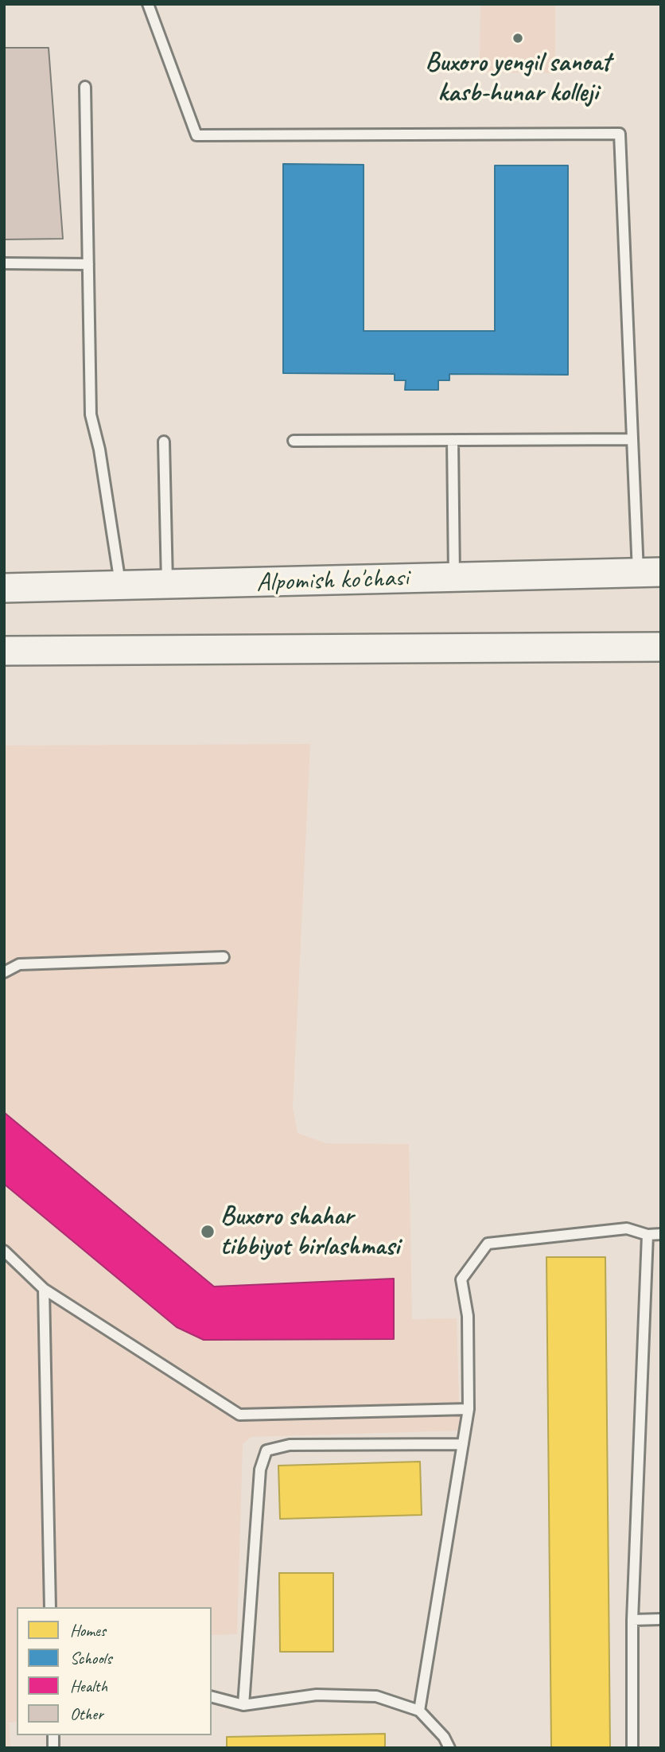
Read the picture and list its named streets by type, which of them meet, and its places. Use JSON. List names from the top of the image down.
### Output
{
  "streets": {
    "main road": ["Alpomish ko'chasi"]
  },
  "places": ["Buxoro yengil sanoat kasb-hunar kolleji", "Buxoro shahar tibbiyot birlashmasi"],
  "legend": [
    "Homes",
    "Schools",
    "Health",
    "Other"
  ]
}
